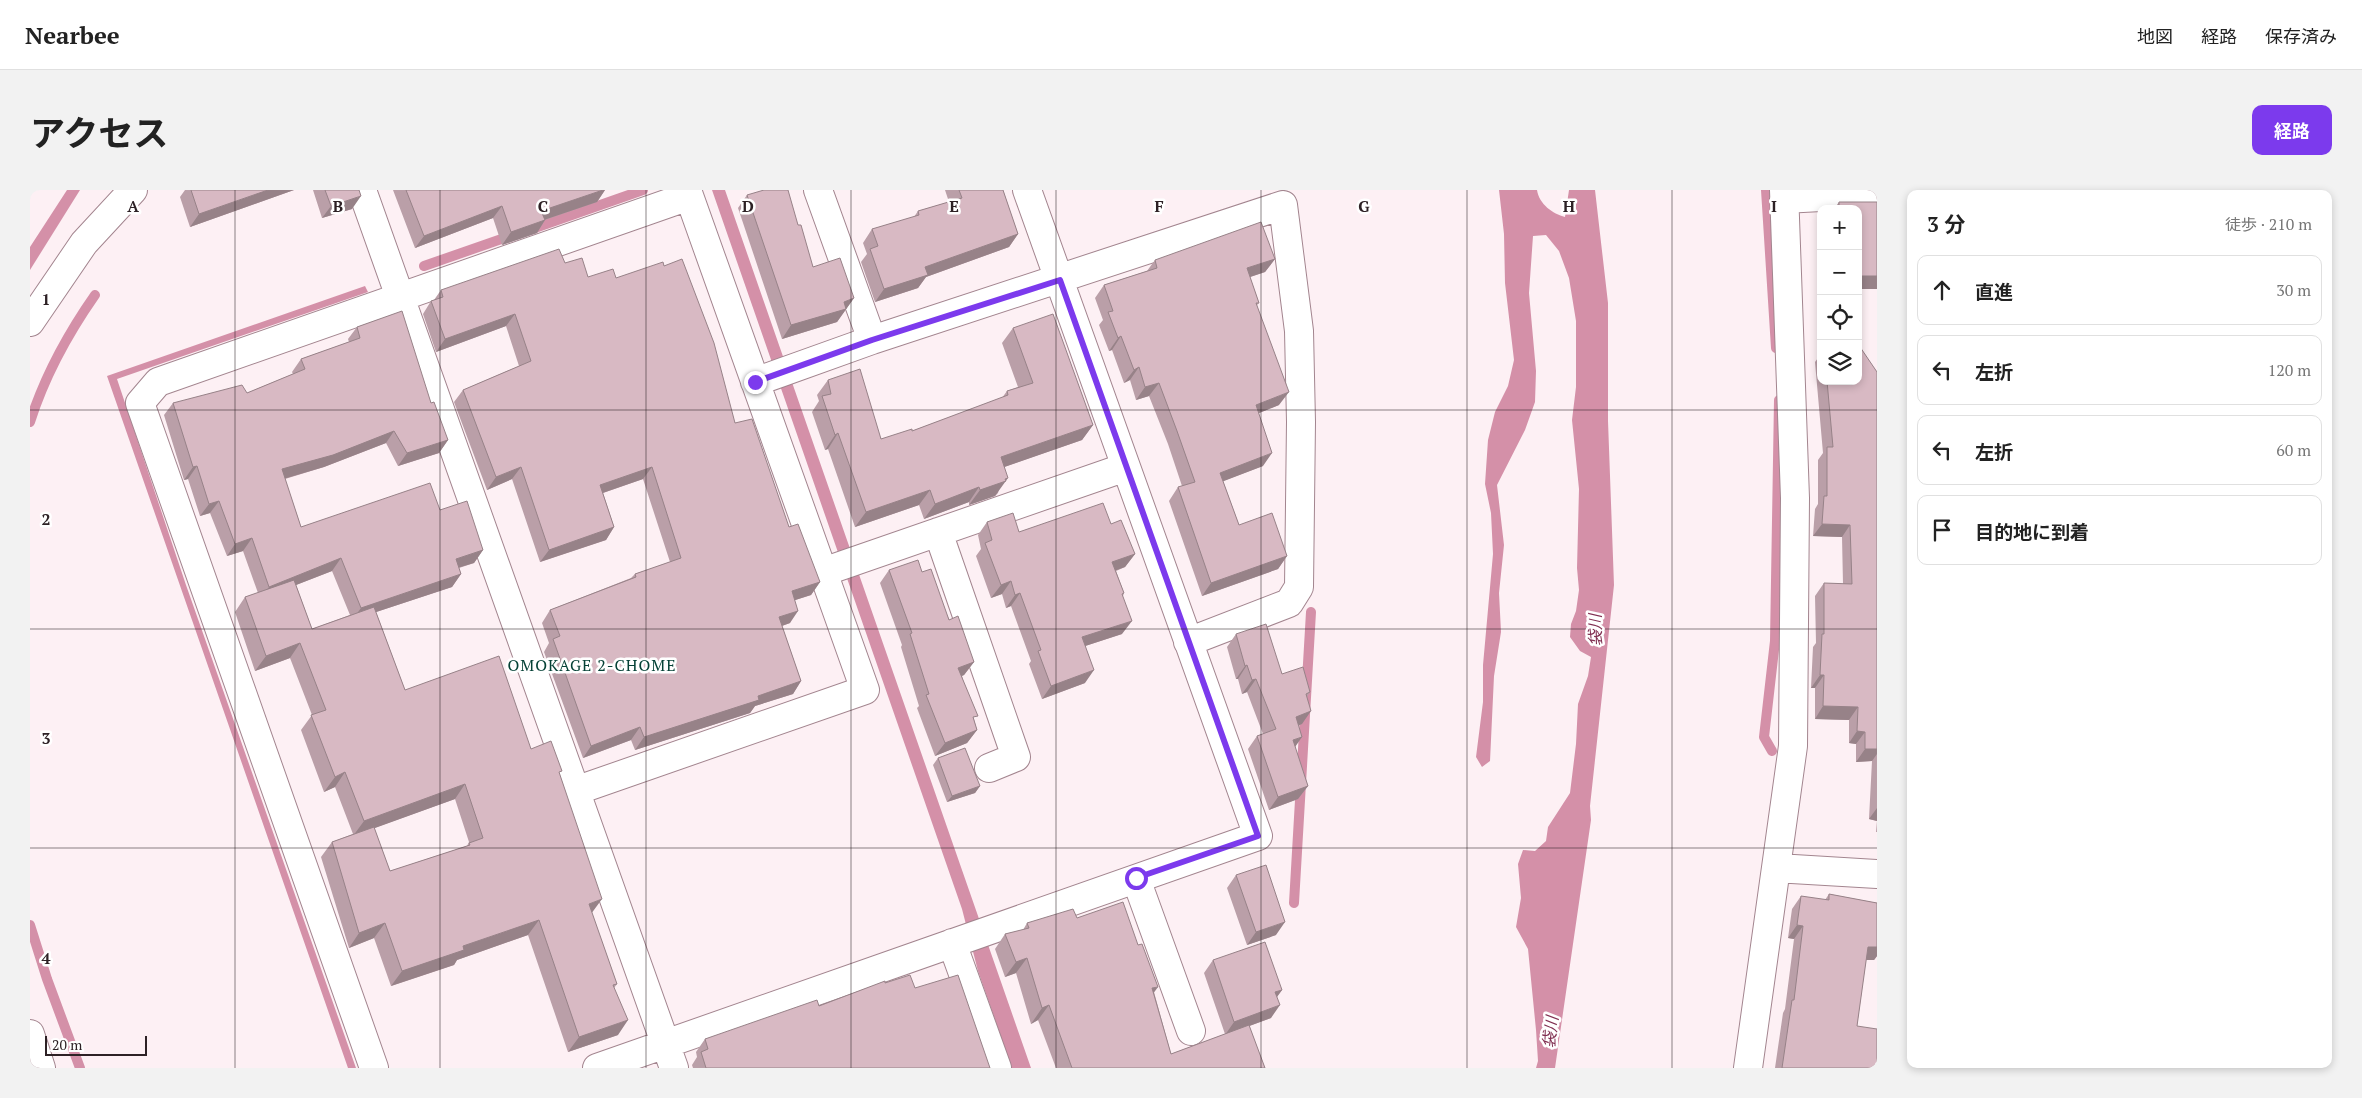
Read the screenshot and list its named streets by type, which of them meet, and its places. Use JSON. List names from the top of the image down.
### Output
{
  "districts": ["OMOKAGE 2-CHOME"],
  "water": ["袋川"],
  "scale_bar": "20 m",
  "page": {
    "header": "Nearbee",
    "nav": ["地図", "経路", "保存済み"],
    "title": "アクセス",
    "buttons": "経路",
    "heading": ["3 分", "徒歩 · 210 m"],
    "map_buttons": ["+", "−"],
    "list": [
      ["直進", "30 m"],
      ["左折", "120 m"],
      ["左折", "60 m"],
      "目的地に到着"
    ],
    "scale": "20 m"
  },
  "grid": {
    "columns": [
      "A",
      "B",
      "C",
      "D",
      "E",
      "F",
      "G",
      "H",
      "I"
    ],
    "rows": [
      "1",
      "2",
      "3",
      "4"
    ]
  }
}
